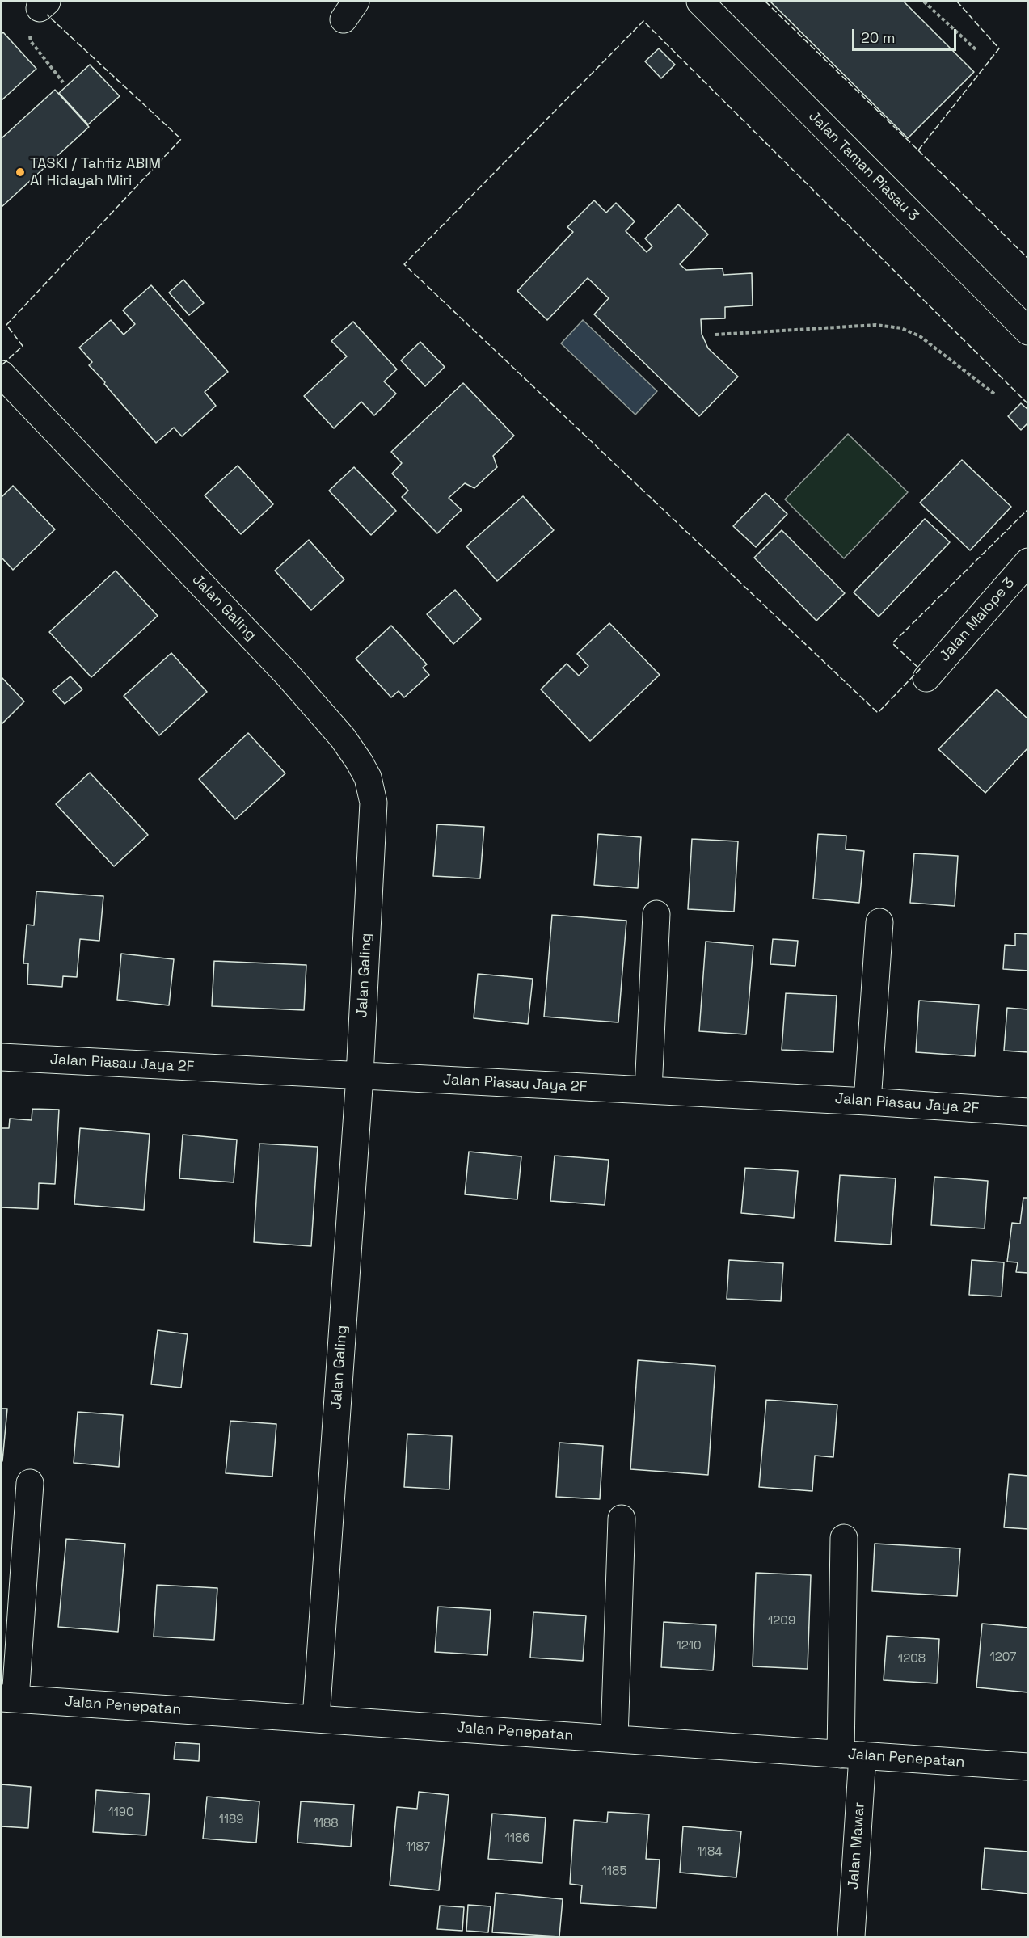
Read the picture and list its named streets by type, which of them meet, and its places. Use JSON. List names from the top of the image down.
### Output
{
  "streets": {
    "street": [
      "Jalan Taman Piasau 3",
      "Jalan Galing",
      "Jalan Malope 3",
      "Jalan Piasau Jaya 2F",
      "Jalan Penepatan",
      "Jalan Mawar"
    ]
  },
  "crossings": [
    ["Jalan Galing", "Jalan Piasau Jaya 2F"],
    ["Jalan Galing", "Jalan Penepatan"],
    ["Jalan Penepatan", "Jalan Mawar"]
  ],
  "places": ["TASKI / Tahfiz ABIM Al Hidayah Miri"],
  "house_numbers": [
    "1209",
    "1210",
    "1207",
    "1208",
    "1190",
    "1189",
    "1188",
    "1186",
    "1187",
    "1184",
    "1185"
  ],
  "scale_bar": "20 m"
}
